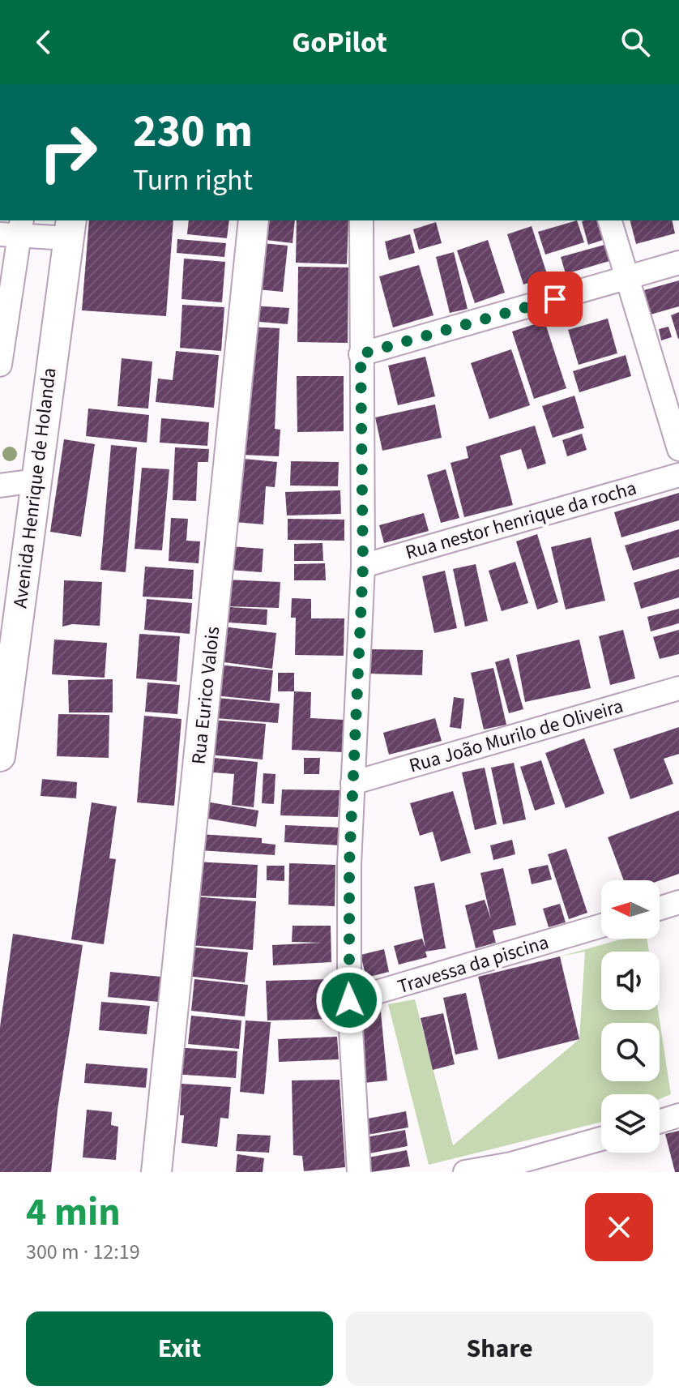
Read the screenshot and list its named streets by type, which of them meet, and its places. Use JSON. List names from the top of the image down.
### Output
{
  "streets": {
    "main road": ["Avenida Henrique de Holanda", "Rua Eurico Valois"],
    "street": ["Rua nestor henrique da rocha", "Rua João Murilo de Oliveira", "Travessa da piscina"]
  },
  "north": "left",
  "page": {
    "header": "GoPilot",
    "turn": ["230 m", "Turn right"],
    "heading": ["4 min", "300 m · 12:19"],
    "buttons": ["Exit", "Share"]
  }
}
